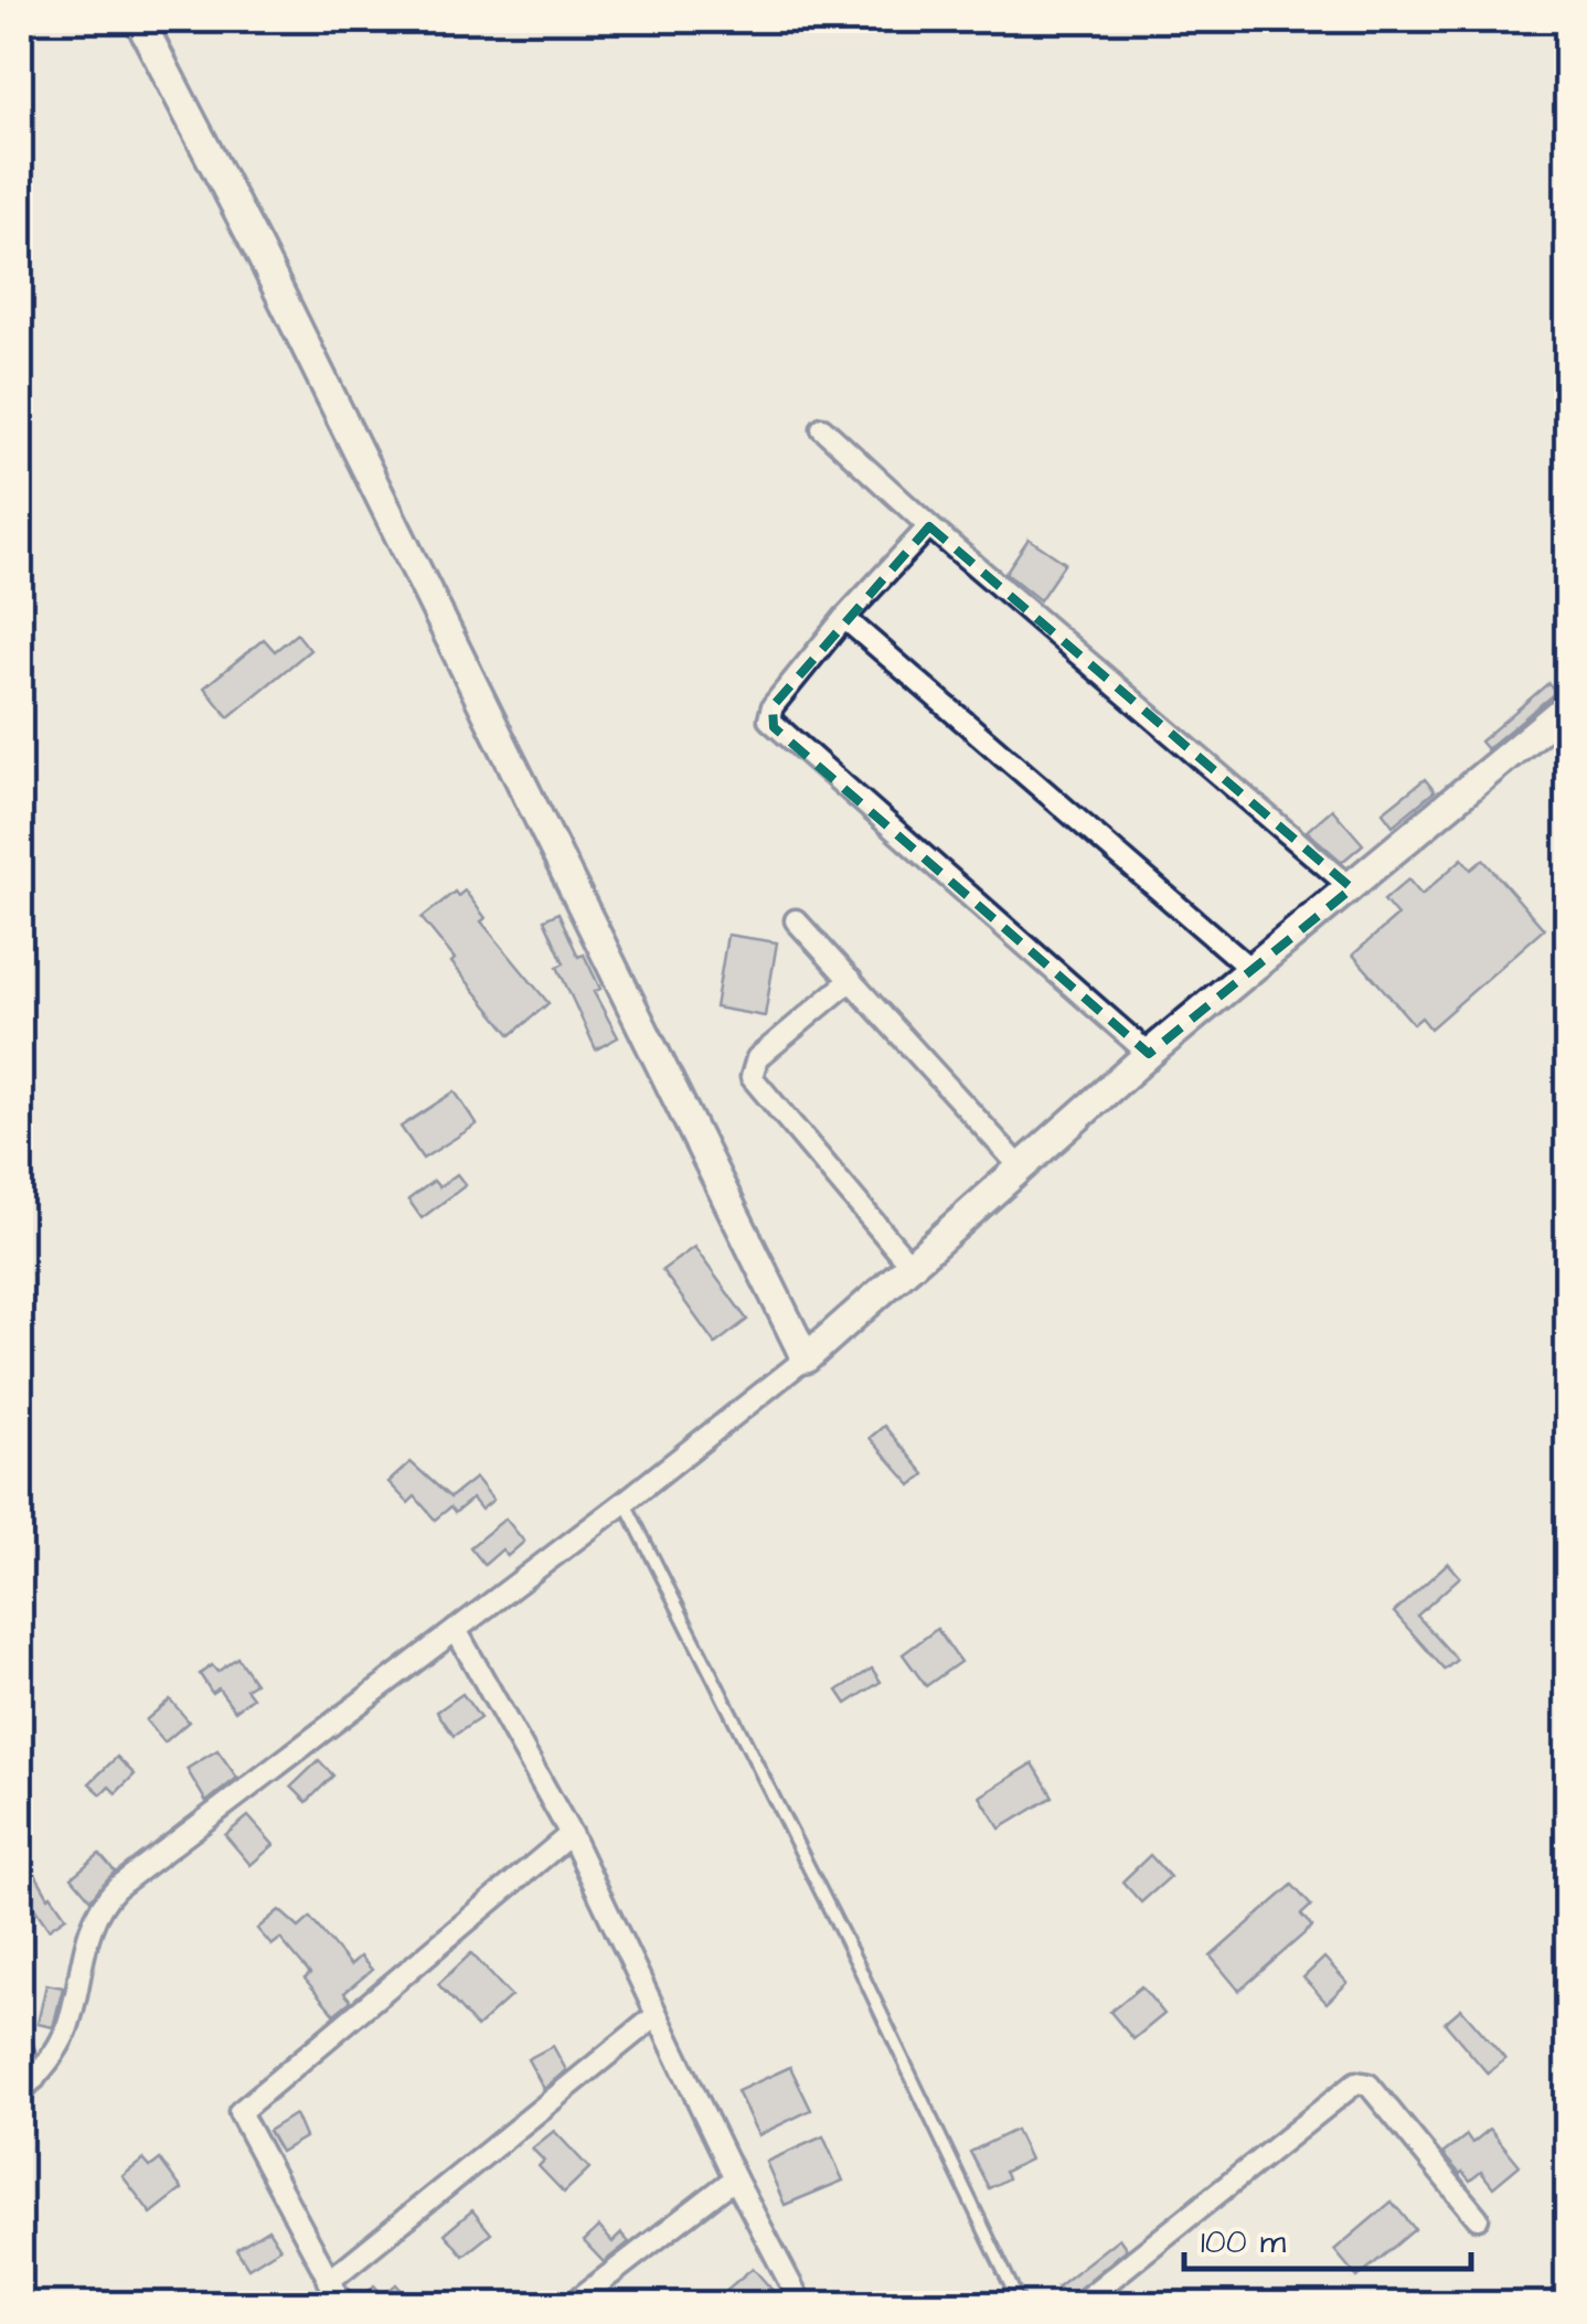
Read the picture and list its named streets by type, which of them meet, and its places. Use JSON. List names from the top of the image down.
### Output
{
  "scale_bar": "100 m"
}
